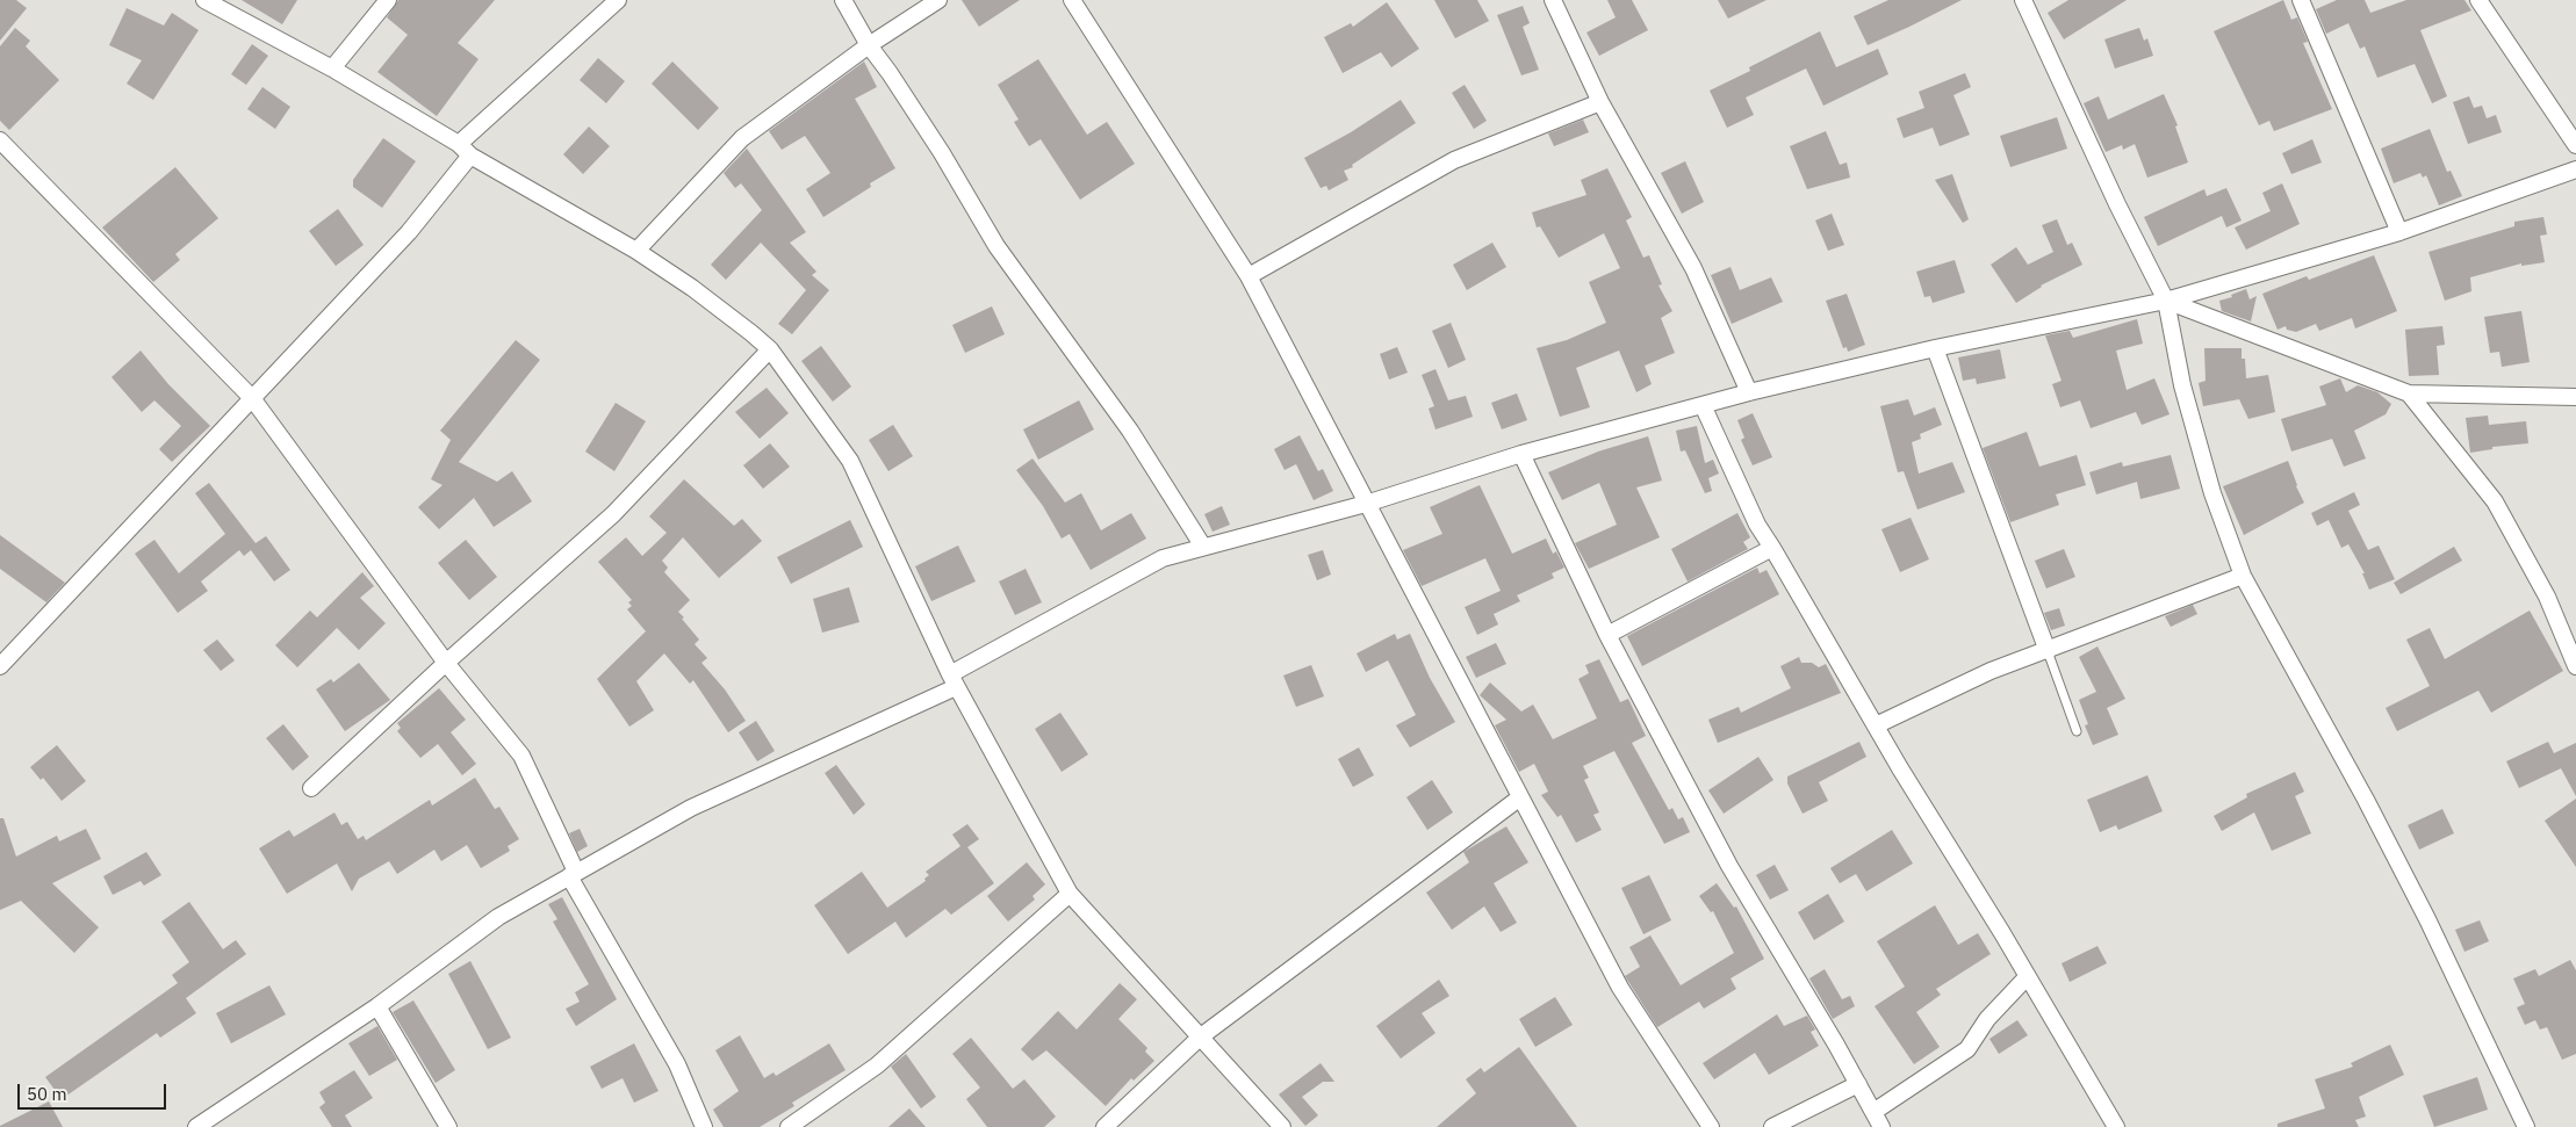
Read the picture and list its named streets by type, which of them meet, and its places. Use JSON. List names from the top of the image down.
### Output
{
  "scale_bar": "50 m"
}
